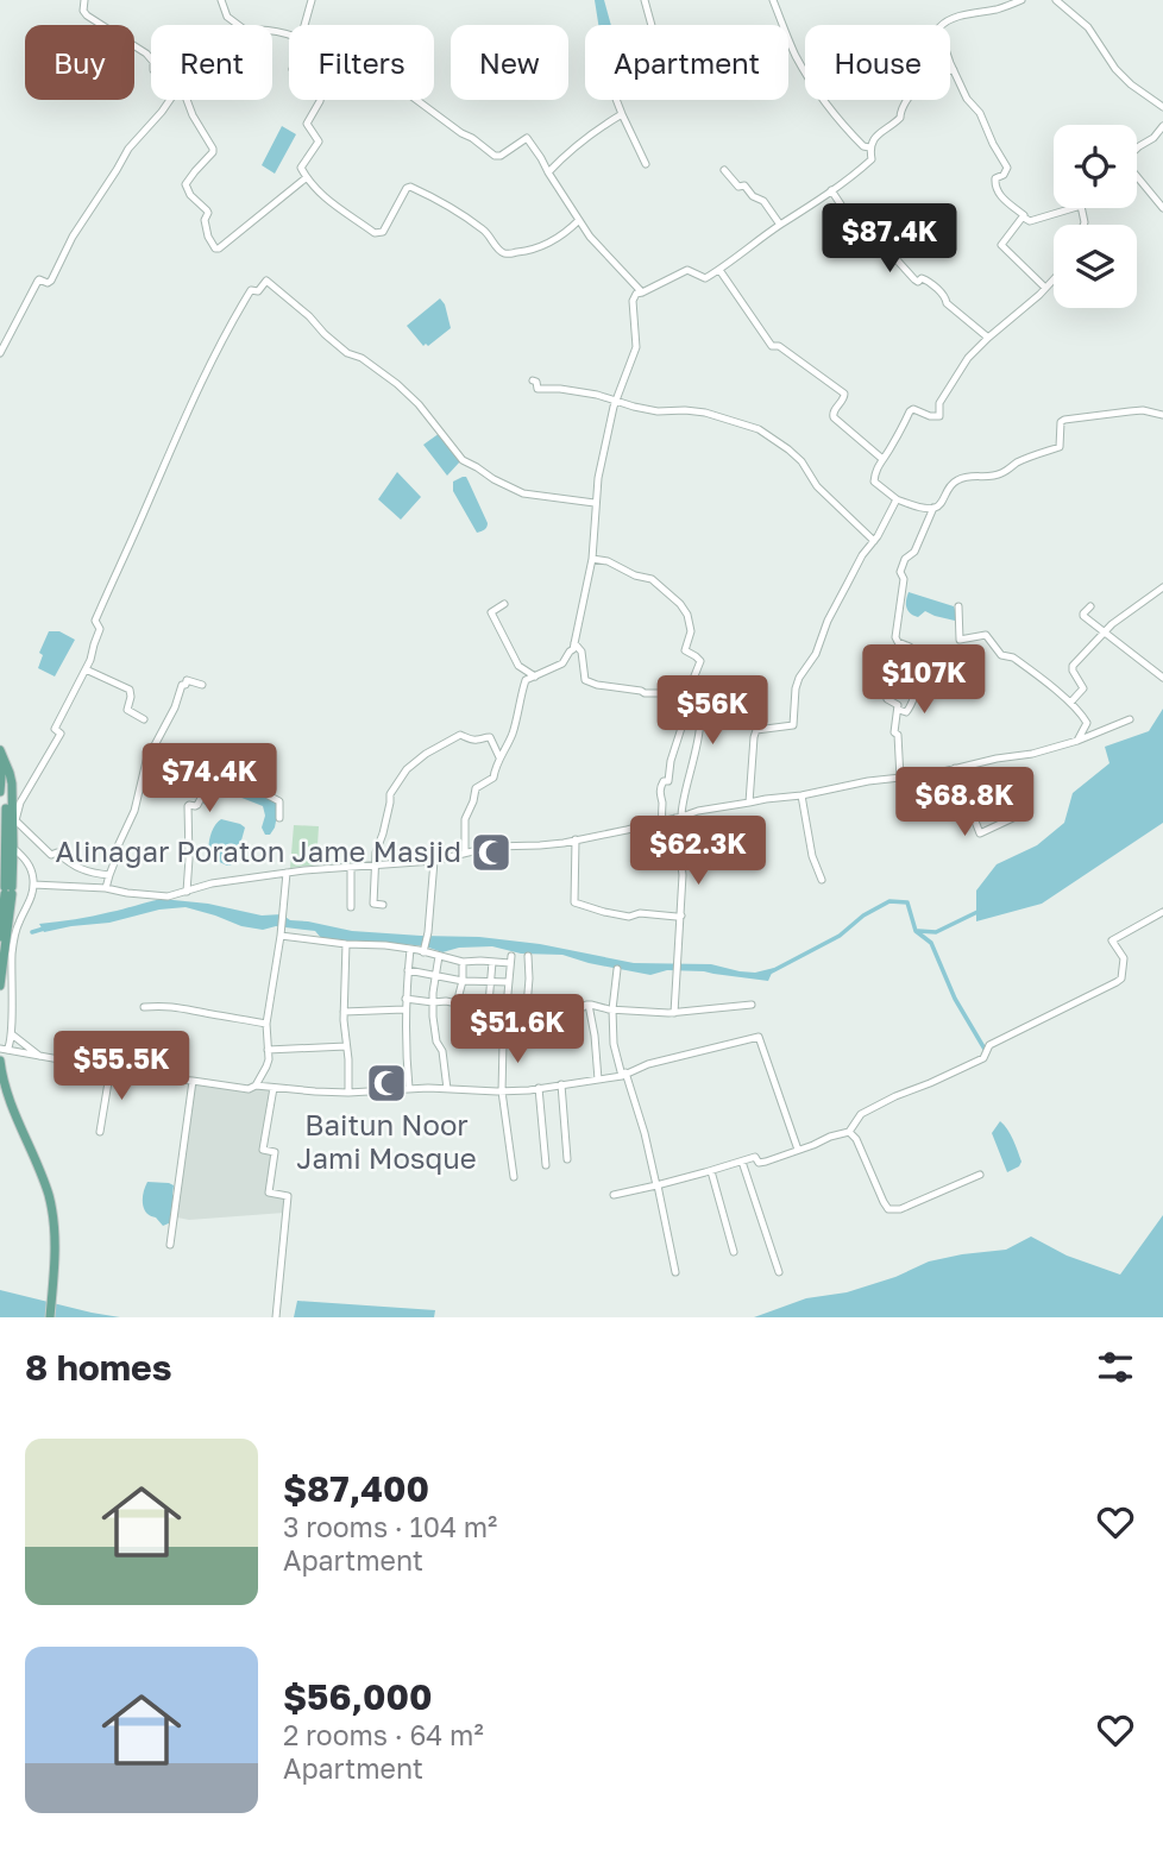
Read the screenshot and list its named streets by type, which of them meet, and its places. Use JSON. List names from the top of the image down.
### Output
{
  "places": {
    "mosque": ["Alinagar Poraton Jame Masjid", "Baitun Noor Jami Mosque"]
  },
  "page": {
    "chip": [
      "Buy",
      "Rent",
      "Filters",
      "New",
      "Apartment",
      "House"
    ],
    "price": [
      "$87.4K",
      "$107K",
      "$56K",
      "$74.4K",
      "$68.8K",
      "$62.3K",
      "$51.6K",
      "$55.5K"
    ],
    "heading": "8 homes",
    "list": [
      {
        "name": "$87,400",
        "note": "3 rooms · 104 m² · Apartment"
      },
      {
        "name": "$56,000",
        "note": "2 rooms · 64 m² · Apartment"
      }
    ]
  }
}
